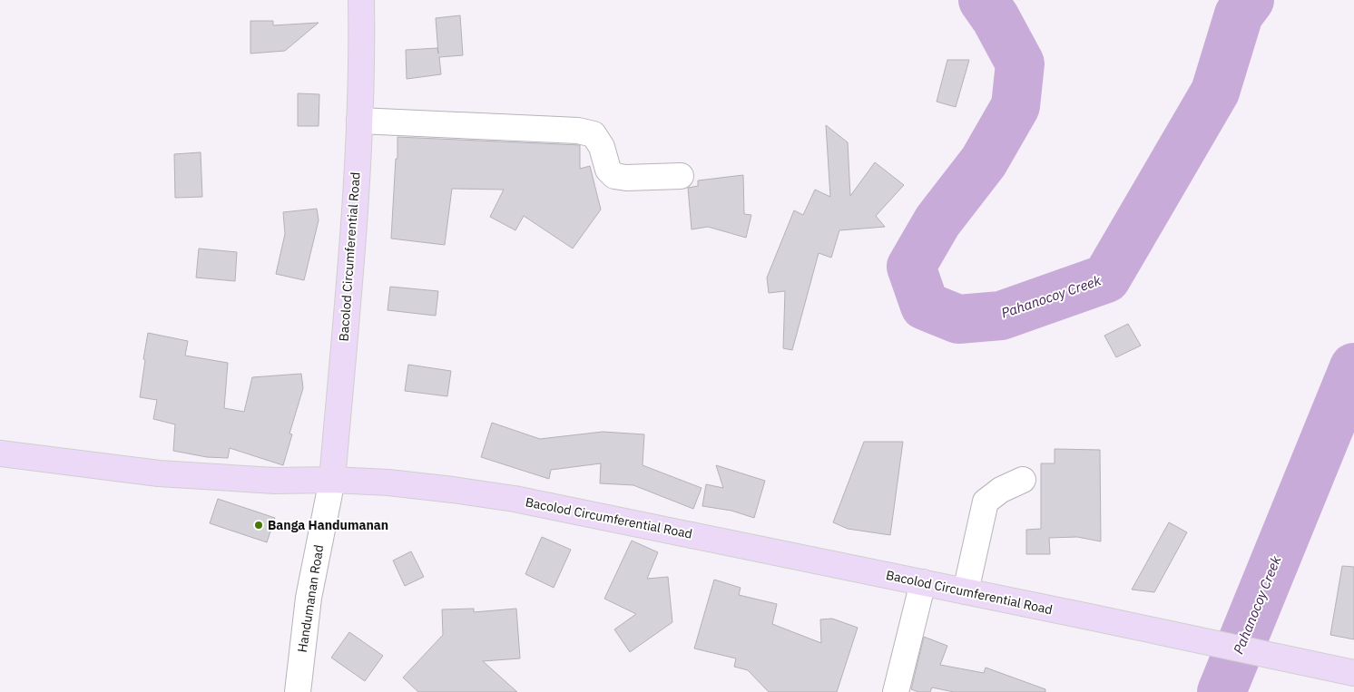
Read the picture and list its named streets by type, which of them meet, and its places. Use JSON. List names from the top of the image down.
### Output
{
  "streets": {
    "main road": ["Bacolod Circumferential Road"],
    "street": ["Handumanan Road"]
  },
  "crossings": [
    ["Bacolod Circumferential Road", "Handumanan Road"]
  ],
  "water": ["Pahanocoy Creek"],
  "places": ["Banga Handumanan"]
}
